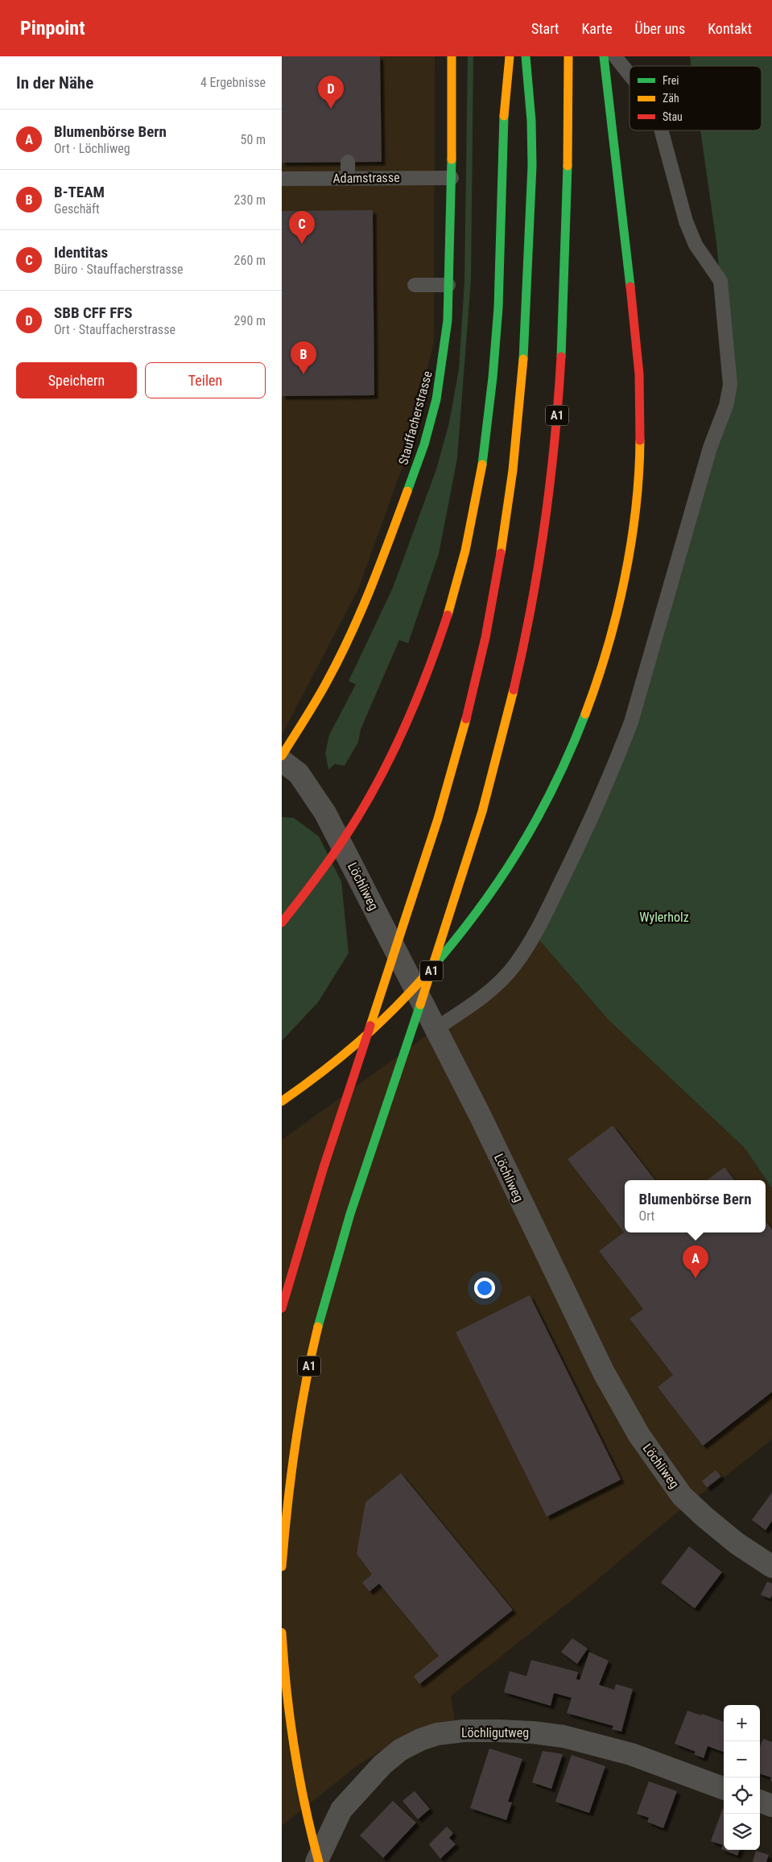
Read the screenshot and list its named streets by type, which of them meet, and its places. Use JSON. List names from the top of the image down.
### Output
{
  "streets": {
    "main road": ["A1", "Stauffacherstrasse"],
    "street": ["Löchliweg", "Löchligutweg"],
    "lane": ["Adamstrasse"]
  },
  "crossings": [
    ["Adamstrasse", "Stauffacherstrasse"]
  ],
  "parks": ["Wylerholz"],
  "legend": ["Frei", "Zäh", "Stau"],
  "page": {
    "header": "Pinpoint",
    "nav": [
      "Start",
      "Karte",
      "Über uns",
      "Kontakt"
    ],
    "heading": ["In der Nähe", "4 Ergebnisse"],
    "pins": [
      "D",
      "C",
      "B",
      "A"
    ],
    "list": [
      {
        "mark": "A",
        "name": "Blumenbörse Bern",
        "note": "Ort · Löchliweg",
        "value": "50 m"
      },
      {
        "mark": "B",
        "name": "B-TEAM",
        "note": "Geschäft",
        "value": "230 m"
      },
      {
        "mark": "C",
        "name": "Identitas",
        "note": "Büro · Stauffacherstrasse",
        "value": "260 m"
      },
      {
        "mark": "D",
        "name": "SBB CFF FFS",
        "note": "Ort · Stauffacherstrasse",
        "value": "290 m"
      }
    ],
    "buttons": ["Speichern", "Teilen"],
    "popup": ["Blumenbörse Bern", "Ort"],
    "map_buttons": ["+", "−"]
  }
}
